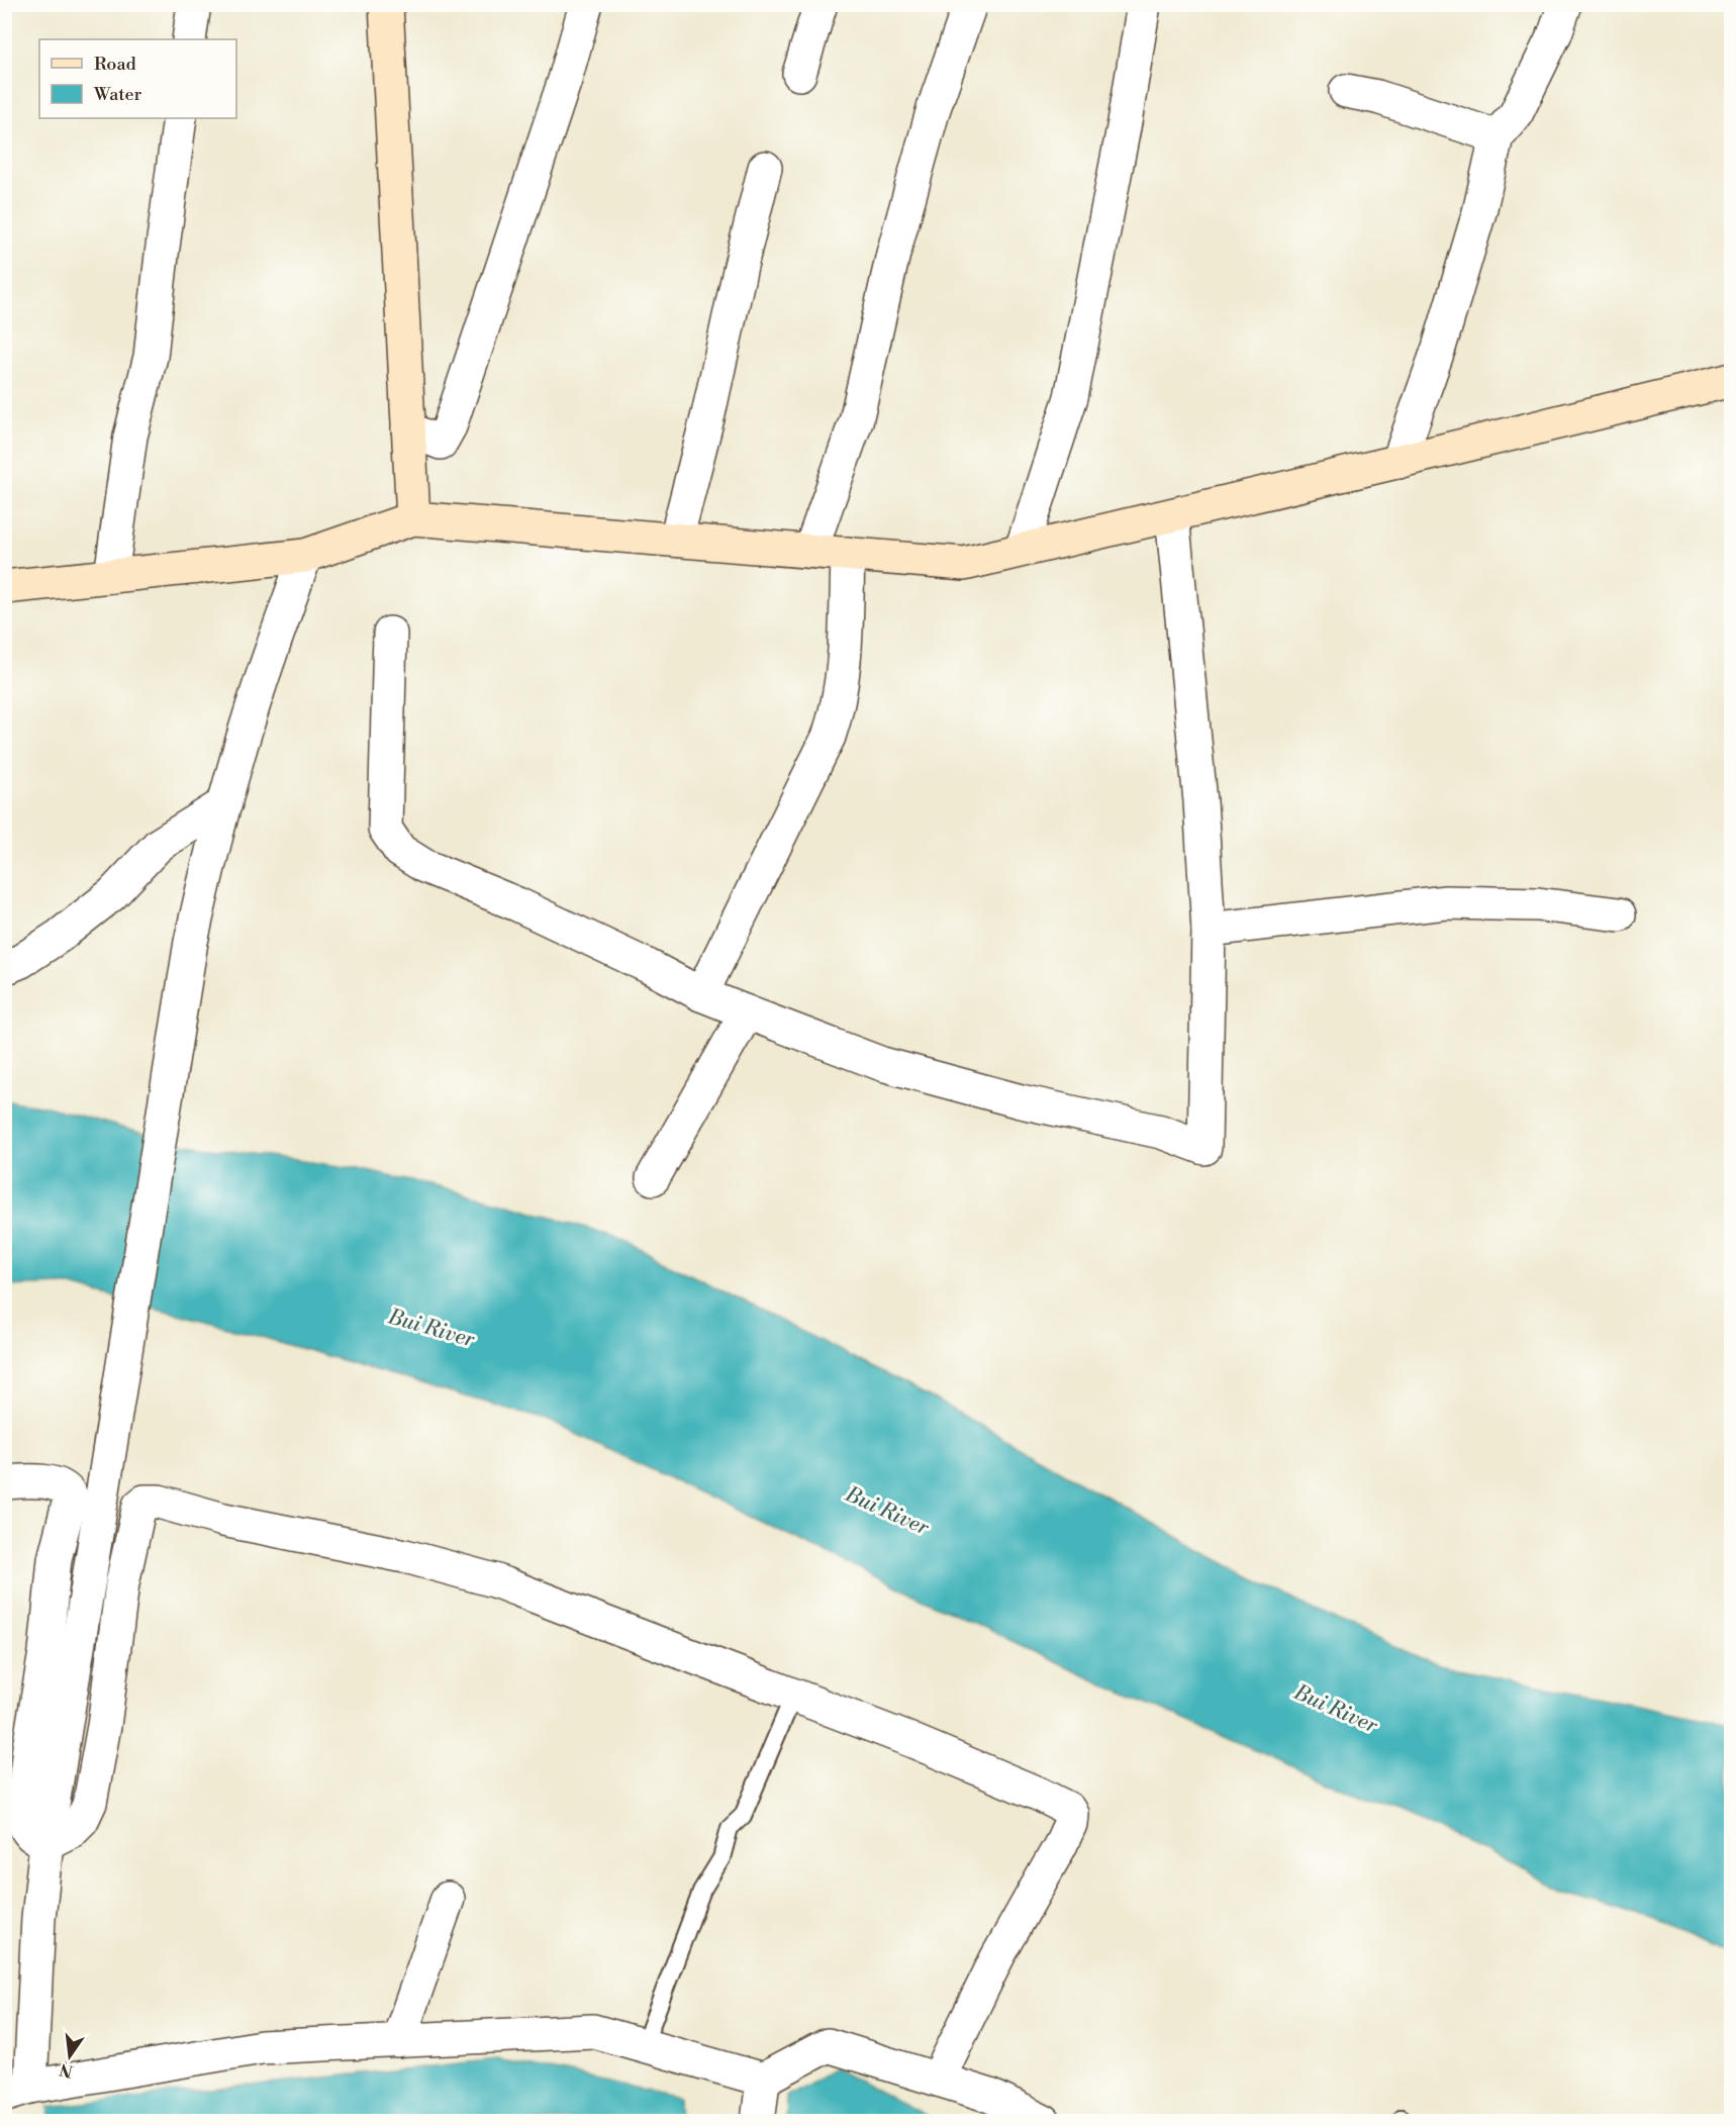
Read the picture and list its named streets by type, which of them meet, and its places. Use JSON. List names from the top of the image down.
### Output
{
  "water": ["Bui River"],
  "legend": ["Road", "Water"],
  "north": "bottom"
}
